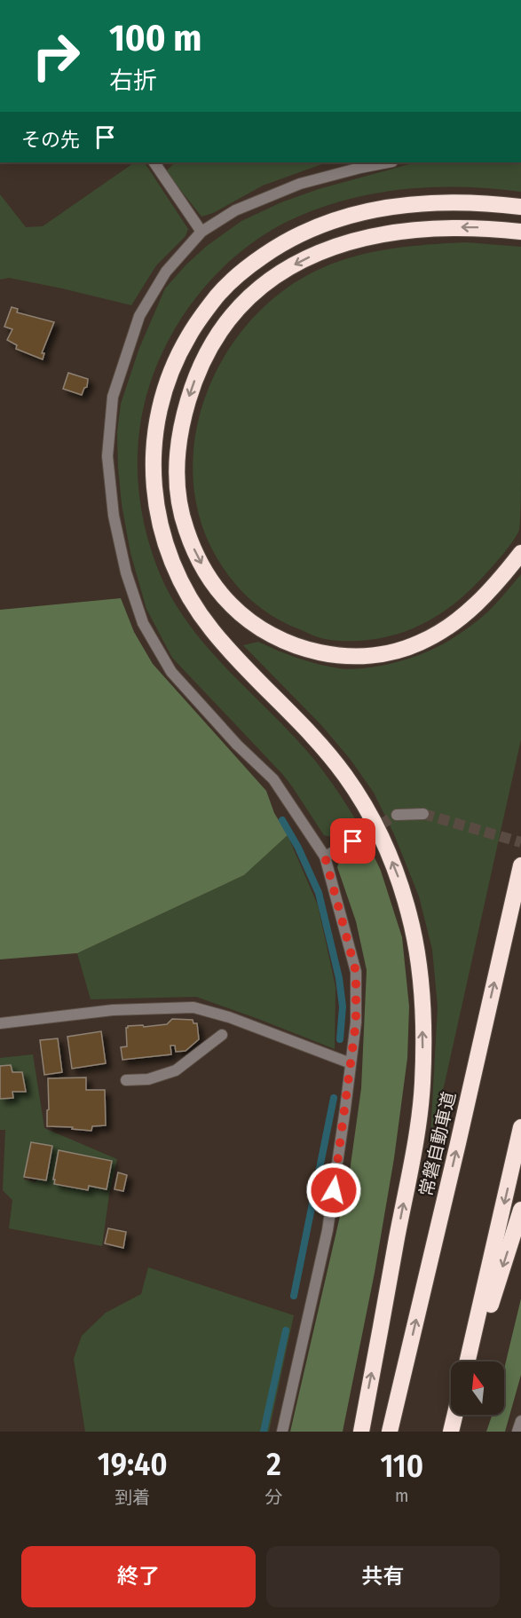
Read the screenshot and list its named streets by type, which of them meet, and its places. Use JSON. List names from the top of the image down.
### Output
{
  "streets": {
    "highway": ["常磐自動車道"]
  },
  "north": "top",
  "page": {
    "turn": ["100 m", "右折"],
    "then": "その先",
    "eta": [
      "19:40",
      "到着",
      "2",
      "分",
      "110",
      "m"
    ],
    "buttons": ["終了", "共有"]
  }
}
